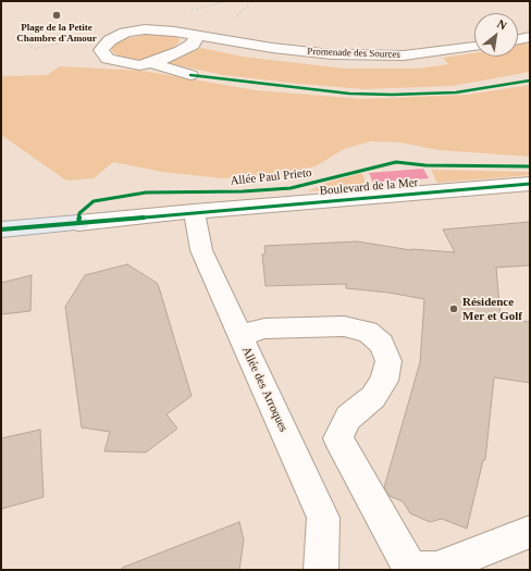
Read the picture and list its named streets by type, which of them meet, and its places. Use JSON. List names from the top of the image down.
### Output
{
  "streets": {
    "main road": ["Boulevard de la Mer"],
    "street": ["Promenade des Sources", "Allée des Arroques"],
    "cycle path": ["Allée Paul Prieto"]
  },
  "crossings": [
    ["Boulevard de la Mer", "Allée des Arroques"]
  ],
  "places": ["Plage de la Petite Chambre d'Amour", "Résidence Mer et Golf"],
  "north": "top right"
}
